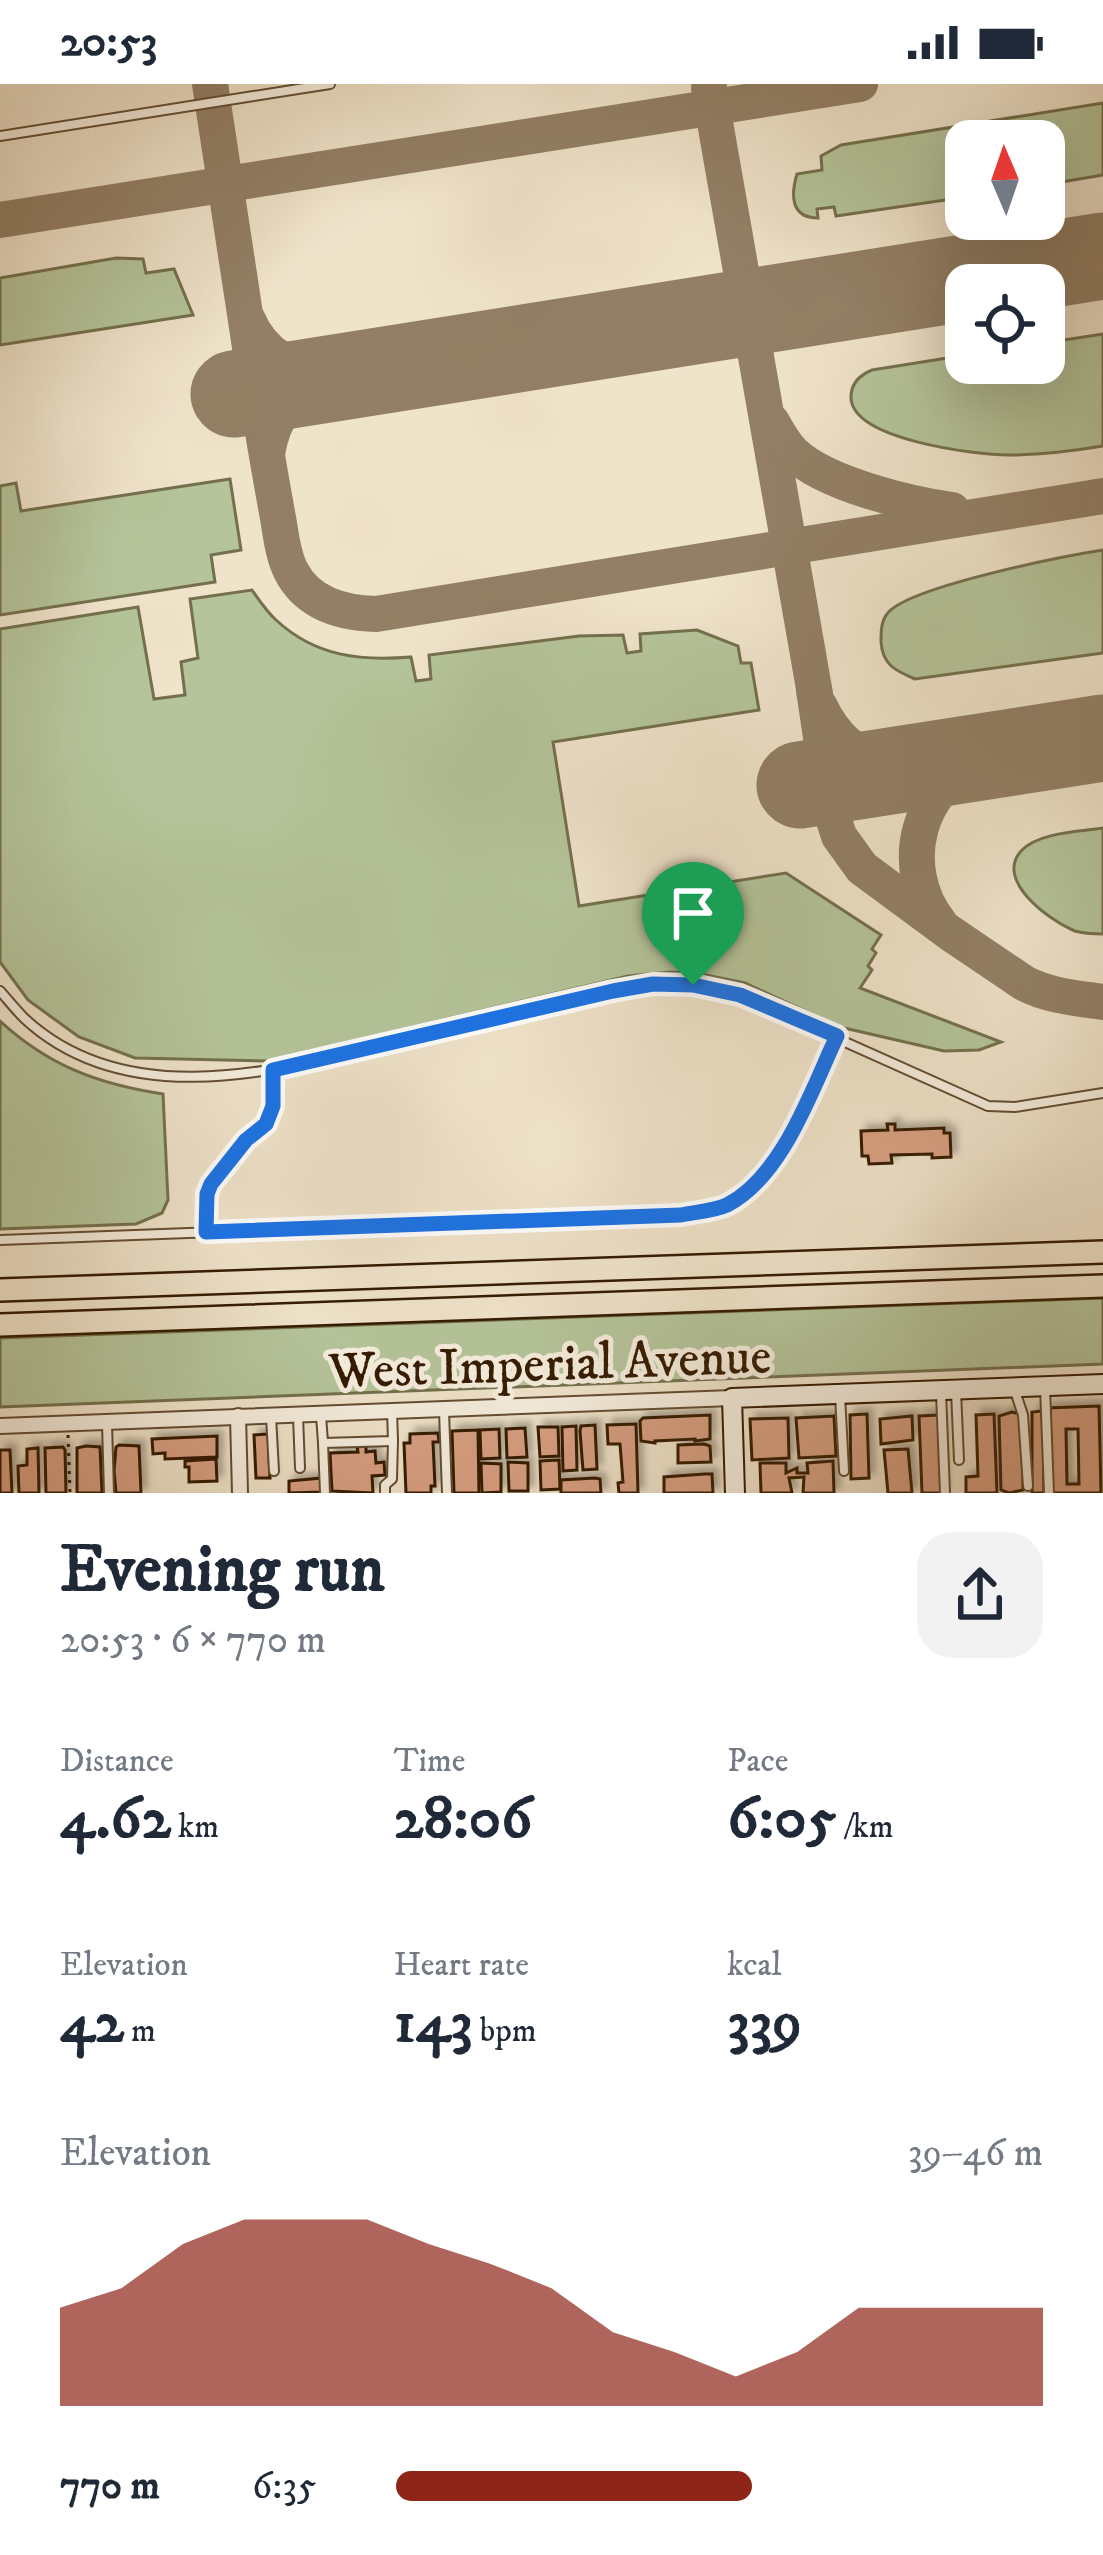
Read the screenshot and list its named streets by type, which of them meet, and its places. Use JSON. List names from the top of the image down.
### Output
{
  "streets": {
    "street": ["West Imperial Avenue"]
  },
  "north": "top",
  "page": {
    "status": "20:53",
    "heading": ["Evening run", "20:53 · 6 × 770 m"],
    "stats": [
      ["Distance", "4.62 km"],
      ["Time", "28:06"],
      ["Pace", "6:05 /km"],
      ["Elevation", "42 m"],
      ["Heart rate", "143 bpm"],
      ["kcal", "339"]
    ],
    "chart": ["Elevation", "39–46 m"],
    "list": [
      {
        "name": "770 m",
        "note": "6:35"
      }
    ]
  }
}
